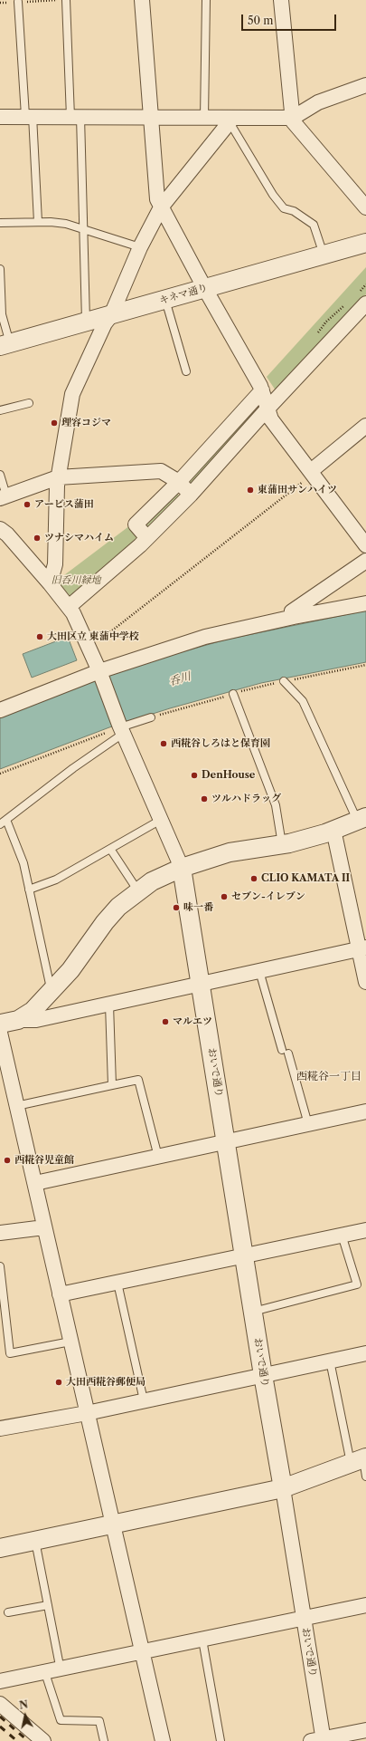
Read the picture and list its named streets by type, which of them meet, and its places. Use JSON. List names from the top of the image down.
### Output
{
  "streets": {
    "street": ["キネマ通り", "おいで通り"]
  },
  "districts": ["西糀谷一丁目"],
  "water": ["呑川"],
  "parks": ["旧呑川緑地"],
  "places": [
    "理容コジマ",
    "東蒲田サンハイツ",
    "アービス蒲田",
    "ツナシマハイム",
    "大田区立 東蒲中学校",
    "西糀谷しろはと保育園",
    "DenHouse",
    "ツルハドラッグ",
    "CLIO KAMATA II",
    "セブン-イレブン",
    "味一番",
    "マルエツ",
    "西糀谷児童館",
    "大田西糀谷郵便局"
  ],
  "scale_bar": "50 m",
  "north": "top"
}
